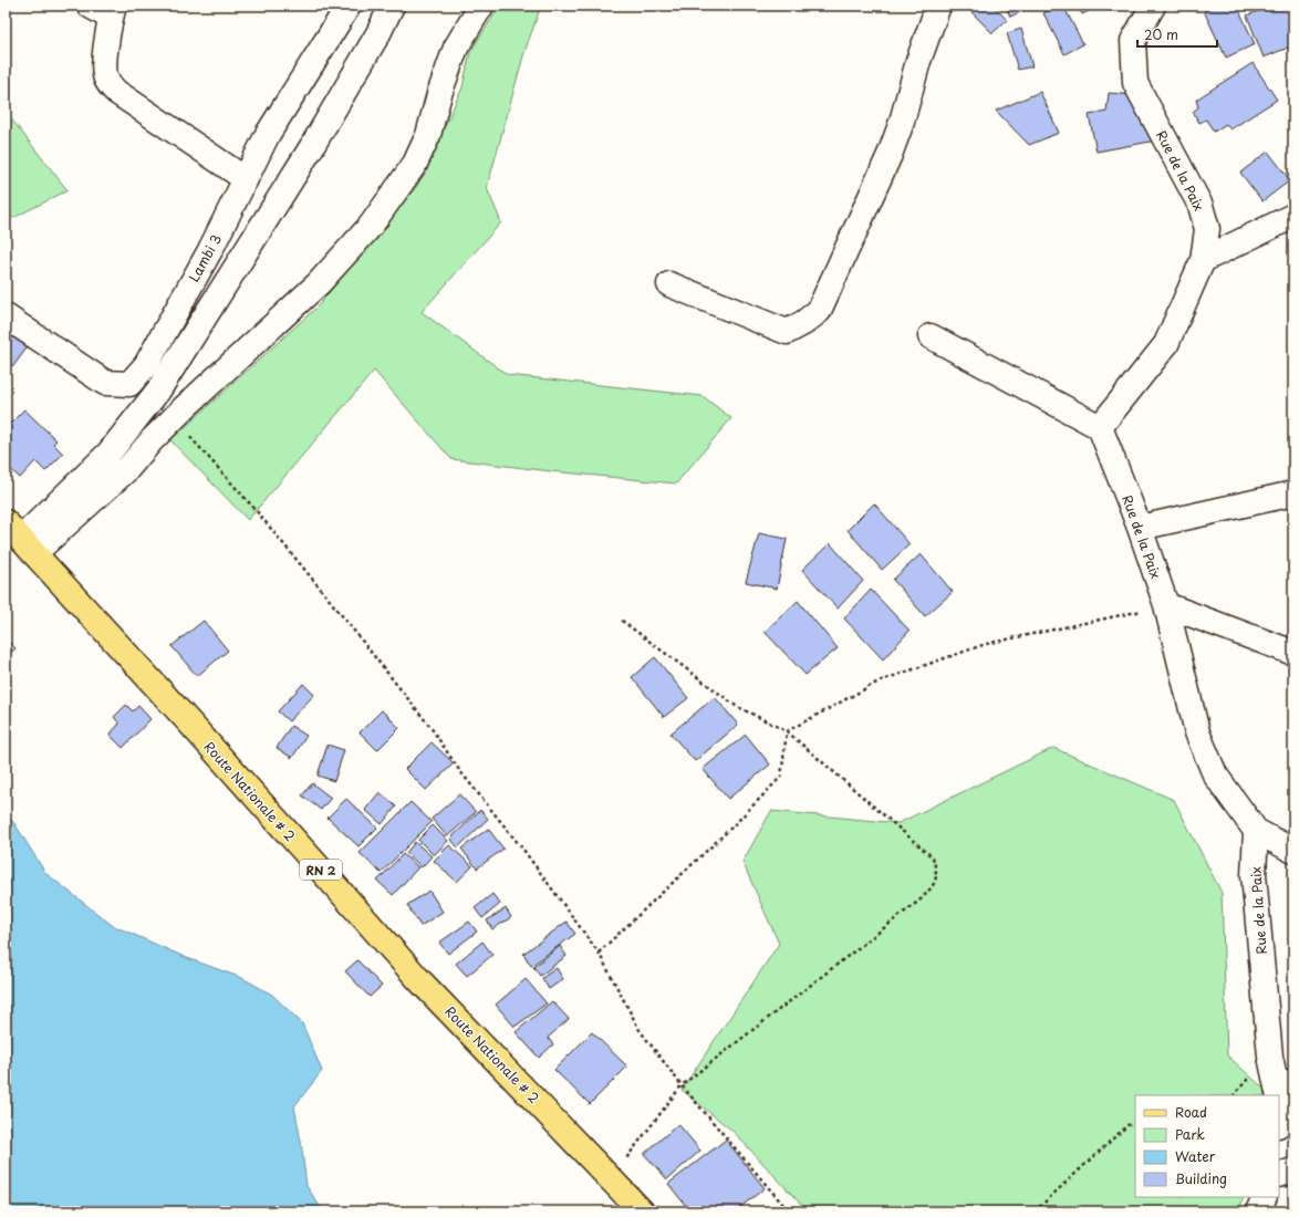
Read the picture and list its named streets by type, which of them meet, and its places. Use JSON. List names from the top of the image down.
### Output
{
  "streets": {
    "main road": ["Route Nationale # 2", "RN 2"],
    "street": ["Rue de la Paix", "Lambi 3"]
  },
  "legend": [
    "Road",
    "Park",
    "Water",
    "Building"
  ],
  "scale_bar": "20 m"
}
